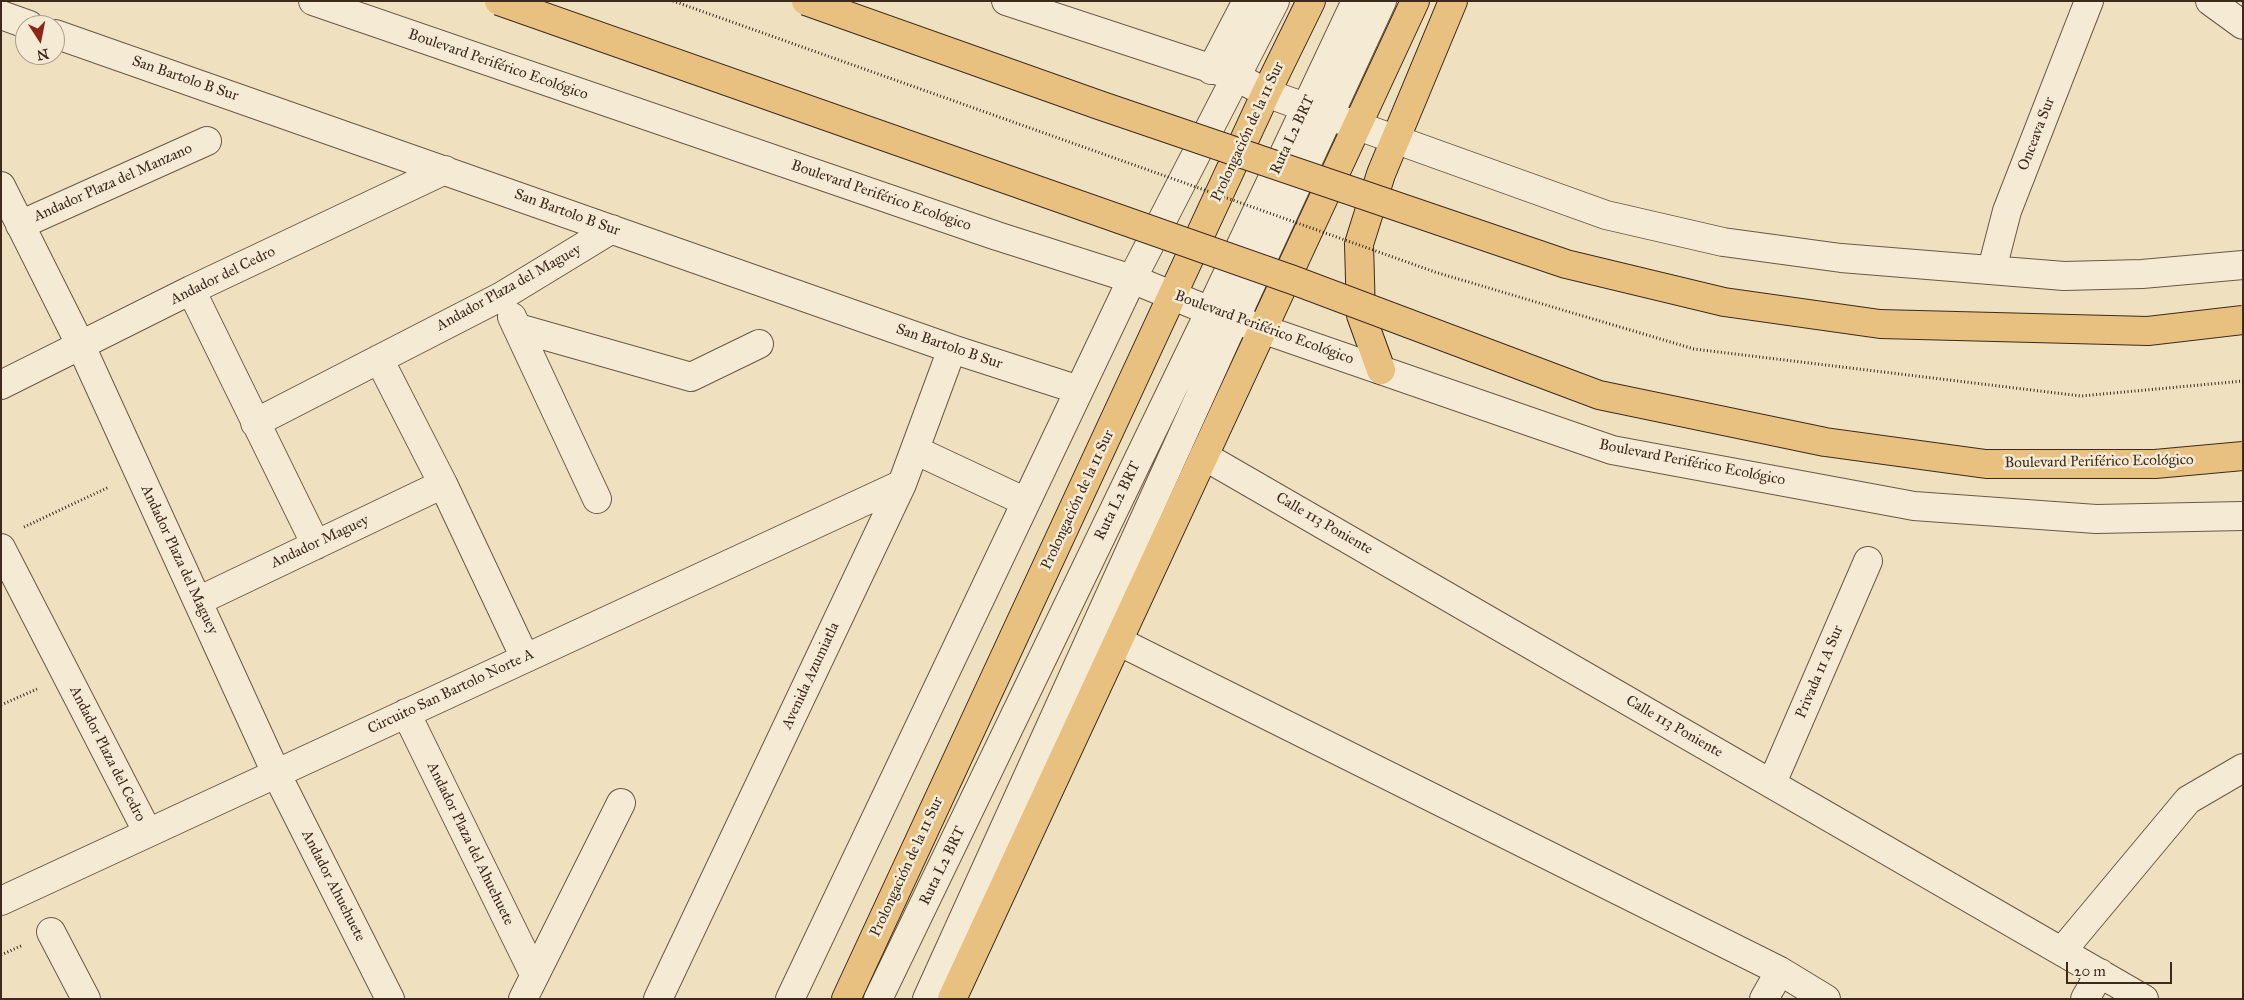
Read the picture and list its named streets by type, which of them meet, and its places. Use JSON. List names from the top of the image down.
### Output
{
  "streets": {
    "main road": ["Boulevard Periférico Ecológico", "Prolongación de la 11 Sur"],
    "street": [
      "San Bartolo B Sur",
      "Onceava Sur",
      "Ruta L2 BRT",
      "Andador Plaza del Manzano",
      "Andador del Cedro",
      "Andador Plaza del Maguey",
      "Calle 113 Poniente",
      "Andador Maguey",
      "Privada 11 A Sur",
      "Avenida Azumiatla",
      "Circuito San Bartolo Norte A",
      "Andador Plaza del Cedro",
      "Andador Plaza del Ahuehuete",
      "Andador Ahuehuete"
    ]
  },
  "crossings": [
    ["Boulevard Periférico Ecológico", "Prolongación de la 11 Sur"],
    ["Boulevard Periférico Ecológico", "Ruta L2 BRT"],
    ["San Bartolo B Sur", "Andador del Cedro"],
    ["San Bartolo B Sur", "Andador Plaza del Maguey"],
    ["San Bartolo B Sur", "Avenida Azumiatla"],
    ["Andador Plaza del Manzano", "Andador del Cedro"],
    ["Andador Plaza del Manzano", "Andador Plaza del Maguey"],
    ["Andador del Cedro", "Andador Plaza del Maguey"],
    ["Andador Plaza del Maguey", "Andador Maguey"],
    ["Andador Plaza del Maguey", "Circuito San Bartolo Norte A"],
    ["Andador Plaza del Maguey", "Andador Ahuehuete"],
    ["Calle 113 Poniente", "Privada 11 A Sur"],
    ["Avenida Azumiatla", "Circuito San Bartolo Norte A"],
    ["Circuito San Bartolo Norte A", "Andador Plaza del Cedro"],
    ["Circuito San Bartolo Norte A", "Andador Plaza del Ahuehuete"],
    ["Circuito San Bartolo Norte A", "Andador Ahuehuete"]
  ],
  "scale_bar": "20 m",
  "north": "bottom"
}
